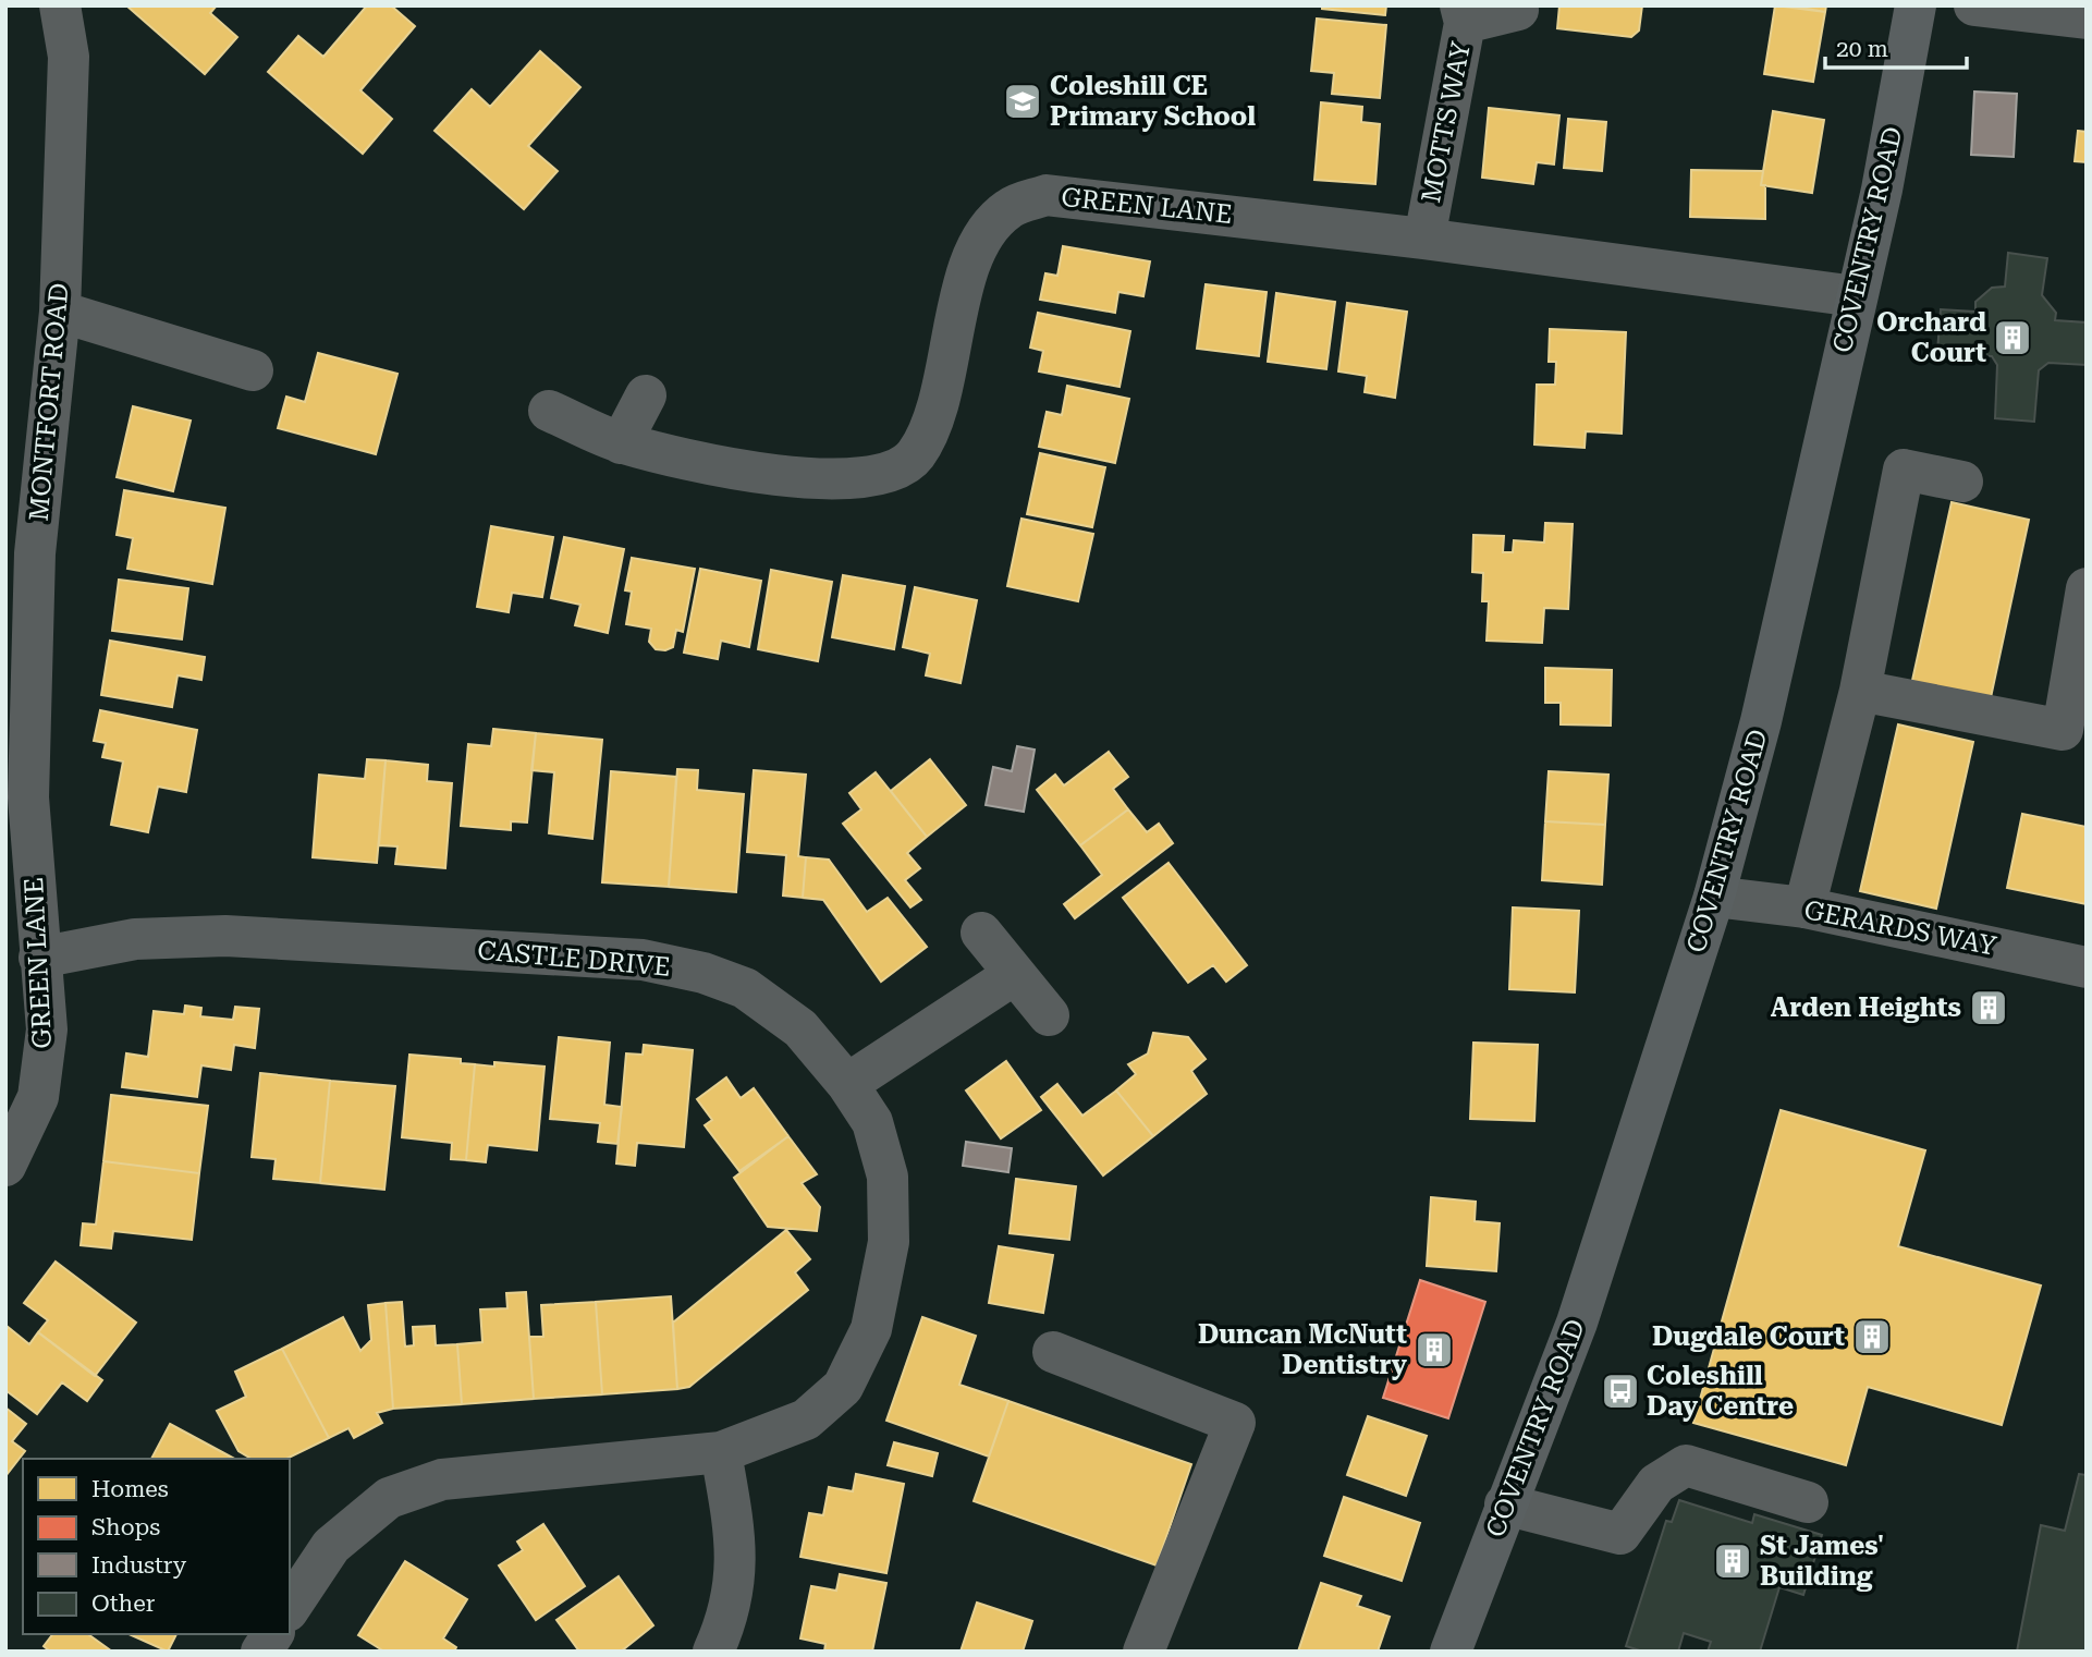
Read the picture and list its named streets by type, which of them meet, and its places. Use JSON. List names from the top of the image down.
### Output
{
  "streets": {
    "main road": ["COVENTRY ROAD"],
    "street": [
      "MOTTS WAY",
      "GREEN LANE",
      "MONTFORT ROAD",
      "GERARDS WAY",
      "CASTLE DRIVE"
    ]
  },
  "crossings": [
    ["MOTTS WAY", "GREEN LANE"],
    ["GREEN LANE", "COVENTRY ROAD"],
    ["GREEN LANE", "MONTFORT ROAD"],
    ["GREEN LANE", "CASTLE DRIVE"],
    ["COVENTRY ROAD", "GERARDS WAY"]
  ],
  "places": {
    "school or university": ["Coleshill CE Primary School"],
    "building": [
      "Orchard Court",
      "Arden Heights",
      "Dugdale Court",
      "Duncan McNutt Dentistry",
      "St James' Building"
    ],
    "bus stop": ["Coleshill Day Centre"]
  },
  "legend": [
    "Homes",
    "Shops",
    "Industry",
    "Other"
  ],
  "scale_bar": "20 m"
}
